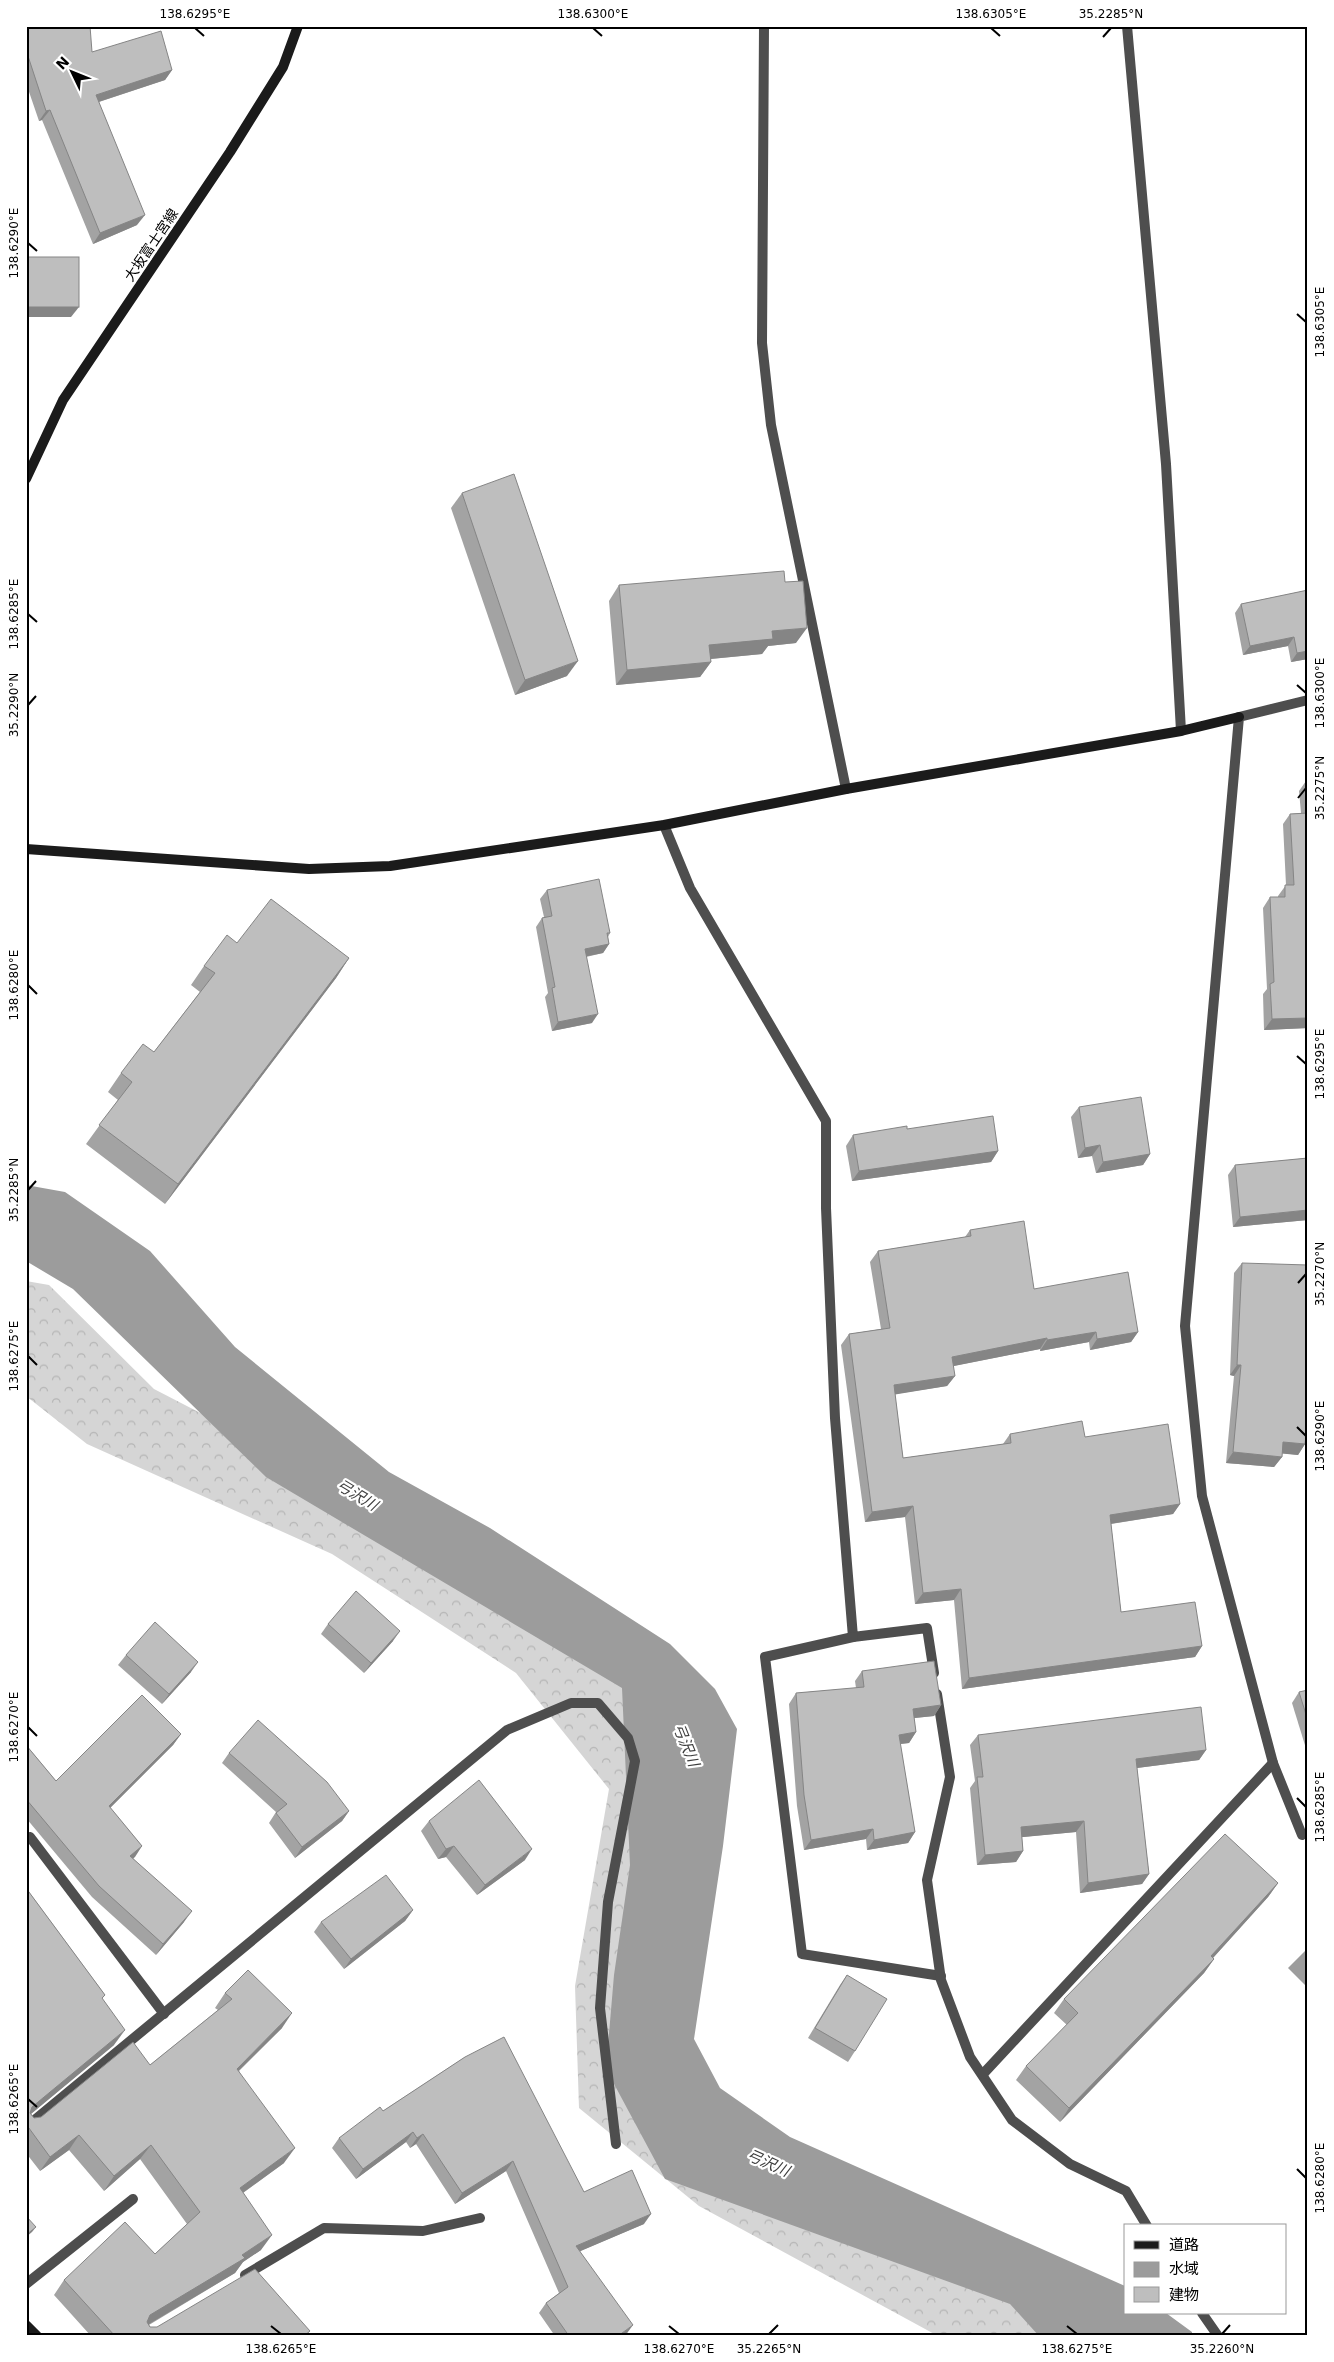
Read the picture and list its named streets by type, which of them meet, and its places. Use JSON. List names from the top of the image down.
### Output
{
  "streets": {
    "street": ["大坂富士宮線"]
  },
  "water": ["弓沢川"],
  "legend": ["道路", "水域", "建物"],
  "north": "top left",
  "coordinates": [
    "138.6295°E",
    "138.6300°E",
    "138.6305°E",
    "35.2285°N",
    "138.6290°E",
    "138.6285°E",
    "35.2290°N",
    "35.2275°N",
    "138.6280°E",
    "35.2270°N",
    "138.6275°E",
    "138.6270°E",
    "138.6265°E",
    "35.2265°N",
    "35.2260°N"
  ]
}
